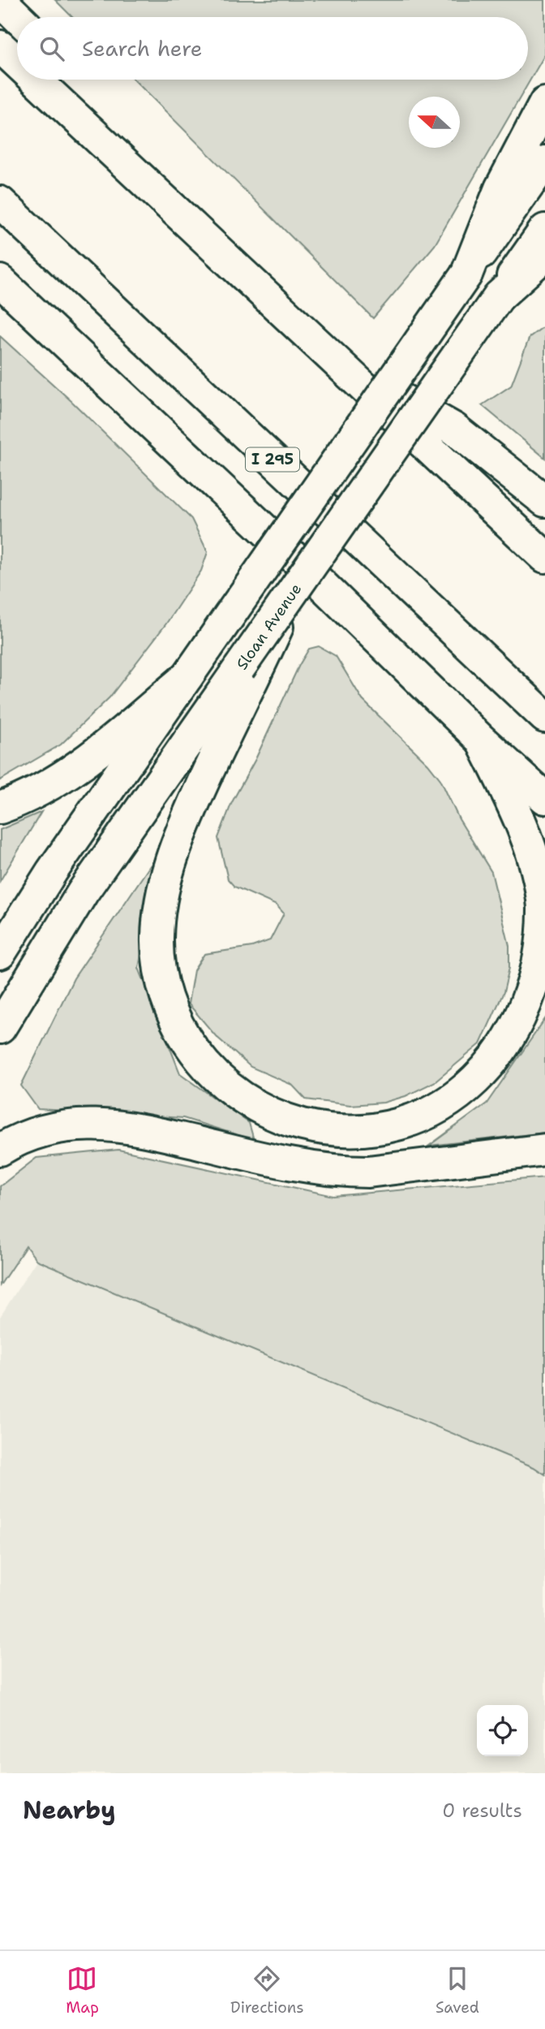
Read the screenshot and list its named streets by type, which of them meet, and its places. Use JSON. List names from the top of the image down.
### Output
{
  "streets": {
    "main road": ["I 295", "Sloan Avenue"]
  },
  "north": "left",
  "page": {
    "search": "Search here",
    "heading": ["Nearby", "0 results"],
    "nav": ["Map", "Directions", "Saved"]
  }
}
